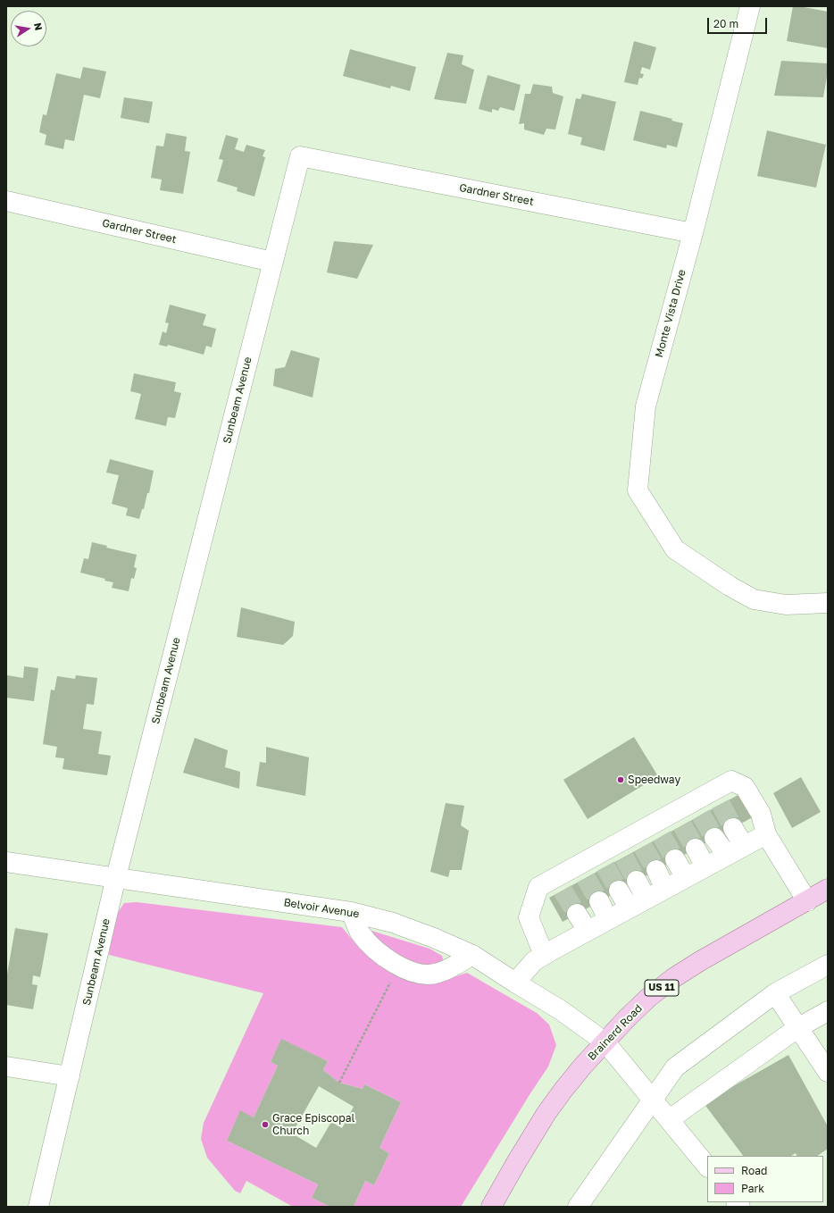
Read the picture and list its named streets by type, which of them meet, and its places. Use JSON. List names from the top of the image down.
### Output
{
  "streets": {
    "main road": ["US 11", "Brainerd Road"],
    "street": [
      "Gardner Street",
      "Monte Vista Drive",
      "Sunbeam Avenue",
      "Belvoir Avenue"
    ]
  },
  "crossings": [
    ["Gardner Street", "Monte Vista Drive"],
    ["Gardner Street", "Sunbeam Avenue"],
    ["Sunbeam Avenue", "Belvoir Avenue"],
    ["Belvoir Avenue", "Brainerd Road"]
  ],
  "places": ["Speedway", "Grace Episcopal Church"],
  "legend": ["Road", "Park"],
  "scale_bar": "20 m",
  "north": "right"
}
